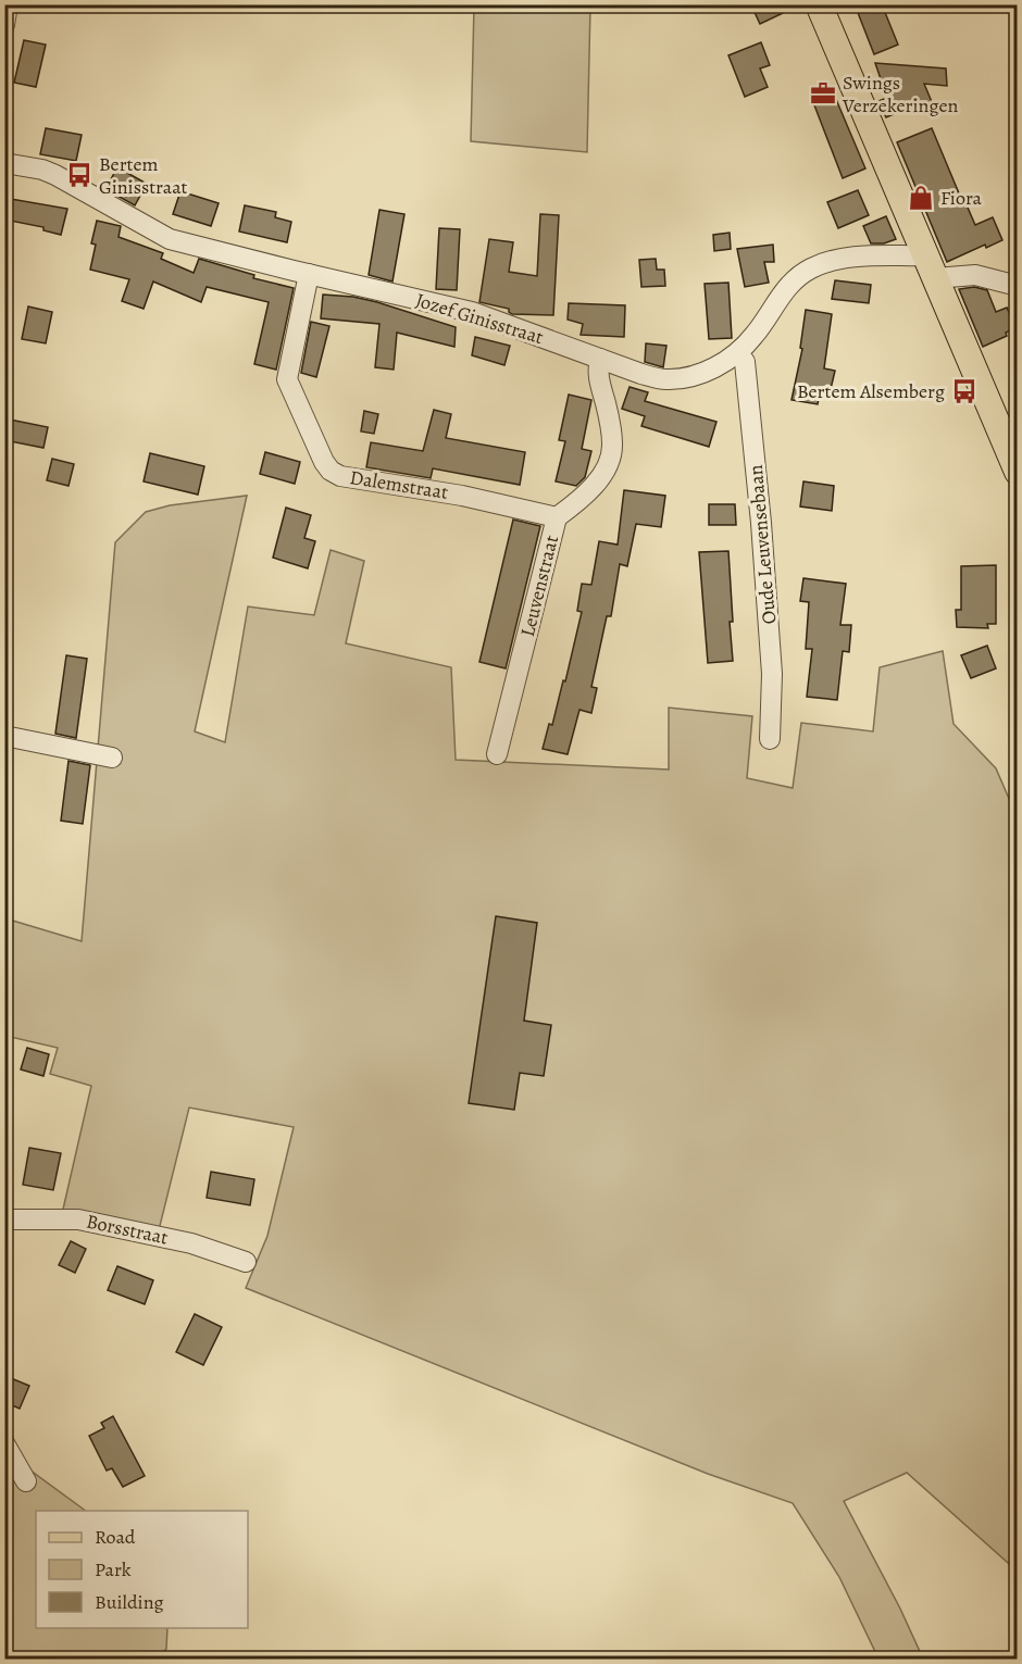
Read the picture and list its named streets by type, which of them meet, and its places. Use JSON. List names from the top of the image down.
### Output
{
  "streets": {
    "street": [
      "Jozef Ginisstraat",
      "Dalemstraat",
      "Oude Leuvensebaan",
      "Leuvenstraat",
      "Borsstraat"
    ]
  },
  "crossings": [
    ["Jozef Ginisstraat", "Dalemstraat"],
    ["Jozef Ginisstraat", "Oude Leuvensebaan"],
    ["Jozef Ginisstraat", "Leuvenstraat"],
    ["Dalemstraat", "Leuvenstraat"]
  ],
  "places": {
    "office": ["Swings Verzekeringen"],
    "bus stop": ["Bertem Ginisstraat", "Bertem Alsemberg"],
    "shop": ["Fiora"]
  },
  "legend": ["Road", "Park", "Building"]
}
